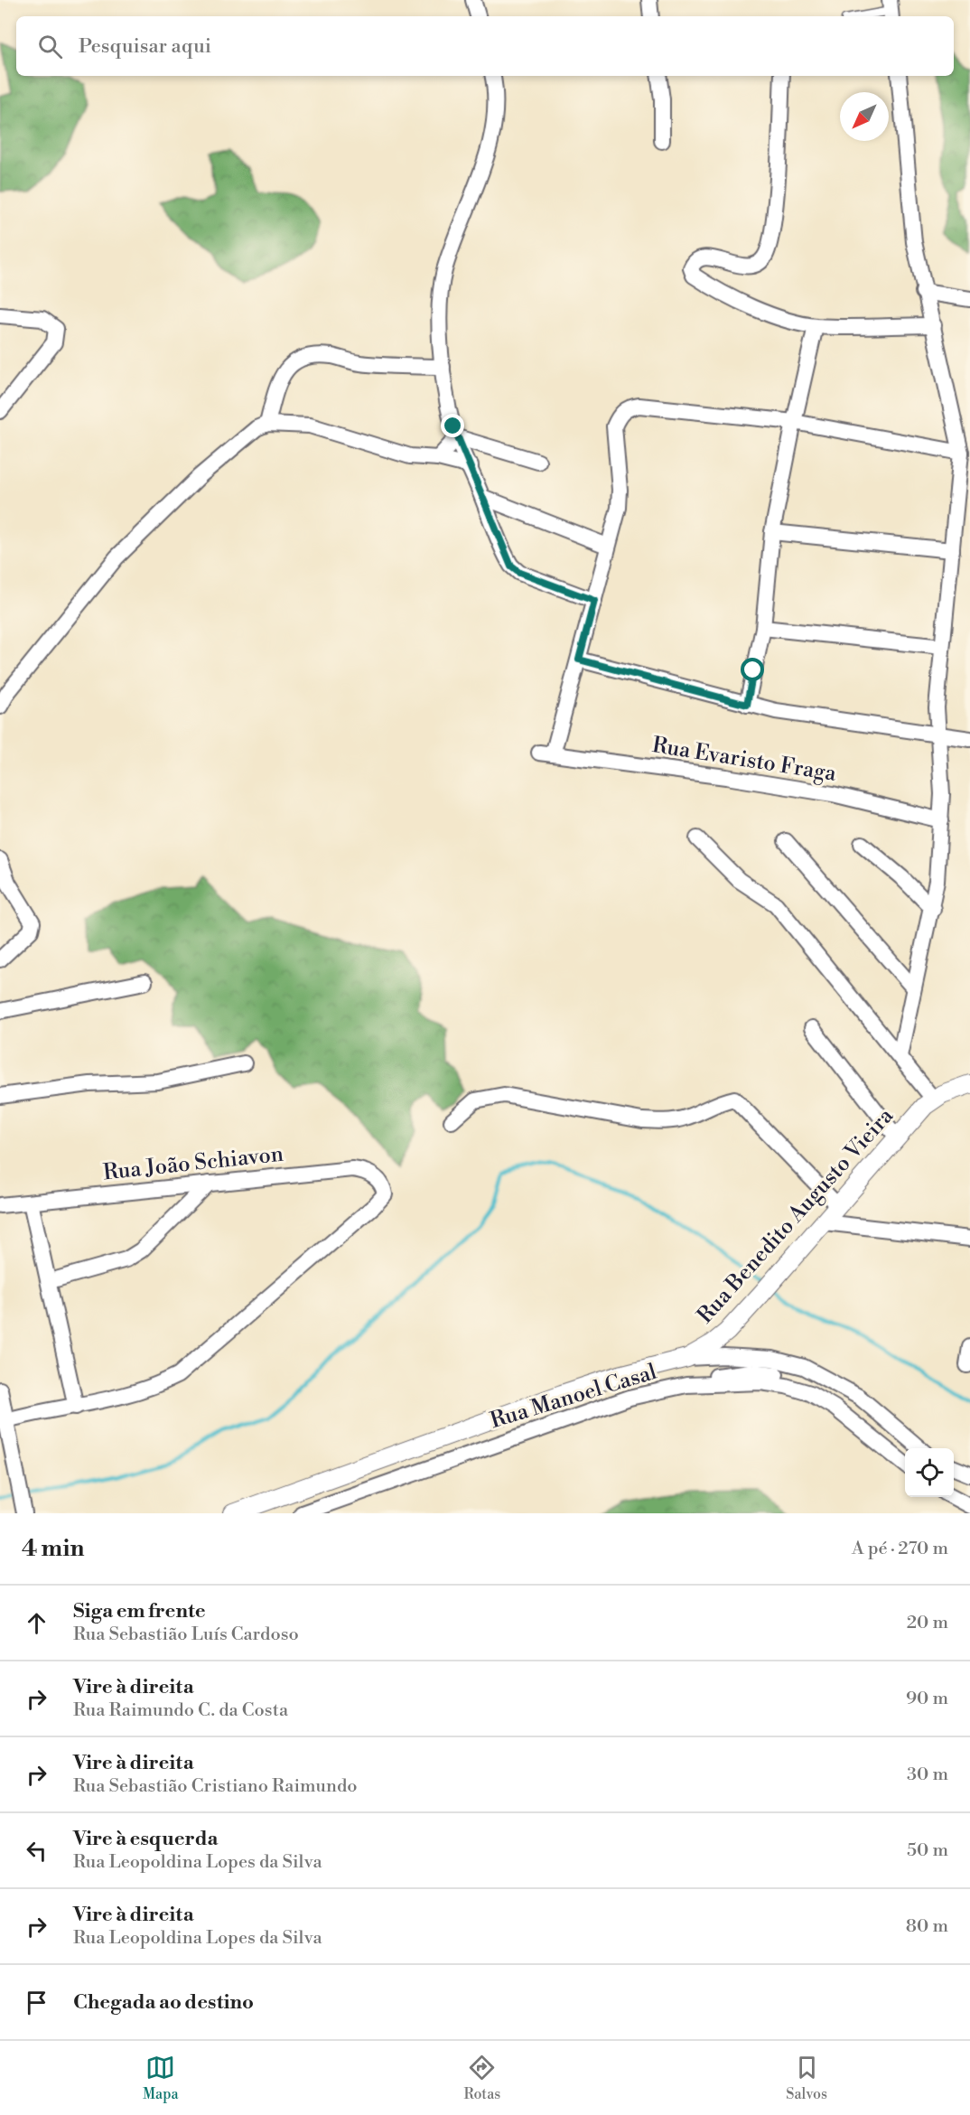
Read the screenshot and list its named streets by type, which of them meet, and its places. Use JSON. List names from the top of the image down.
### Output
{
  "streets": {
    "street": [
      "Rua Evaristo Fraga",
      "Rua João Schiavon",
      "Rua Benedito Augusto Vieira",
      "Rua Manoel Casal"
    ]
  },
  "north": "bottom left",
  "page": {
    "search": "Pesquisar aqui",
    "heading": ["4 min", "A pé · 270 m"],
    "list": [
      ["Siga em frente", "Rua Sebastião Luís Cardoso", "20 m"],
      ["Vire à direita", "Rua Raimundo C. da Costa", "90 m"],
      ["Vire à direita", "Rua Sebastião Cristiano Raimundo", "30 m"],
      ["Vire à esquerda", "Rua Leopoldina Lopes da Silva", "50 m"],
      ["Vire à direita", "Rua Leopoldina Lopes da Silva", "80 m"],
      "Chegada ao destino"
    ],
    "nav": ["Mapa", "Rotas", "Salvos"]
  }
}
